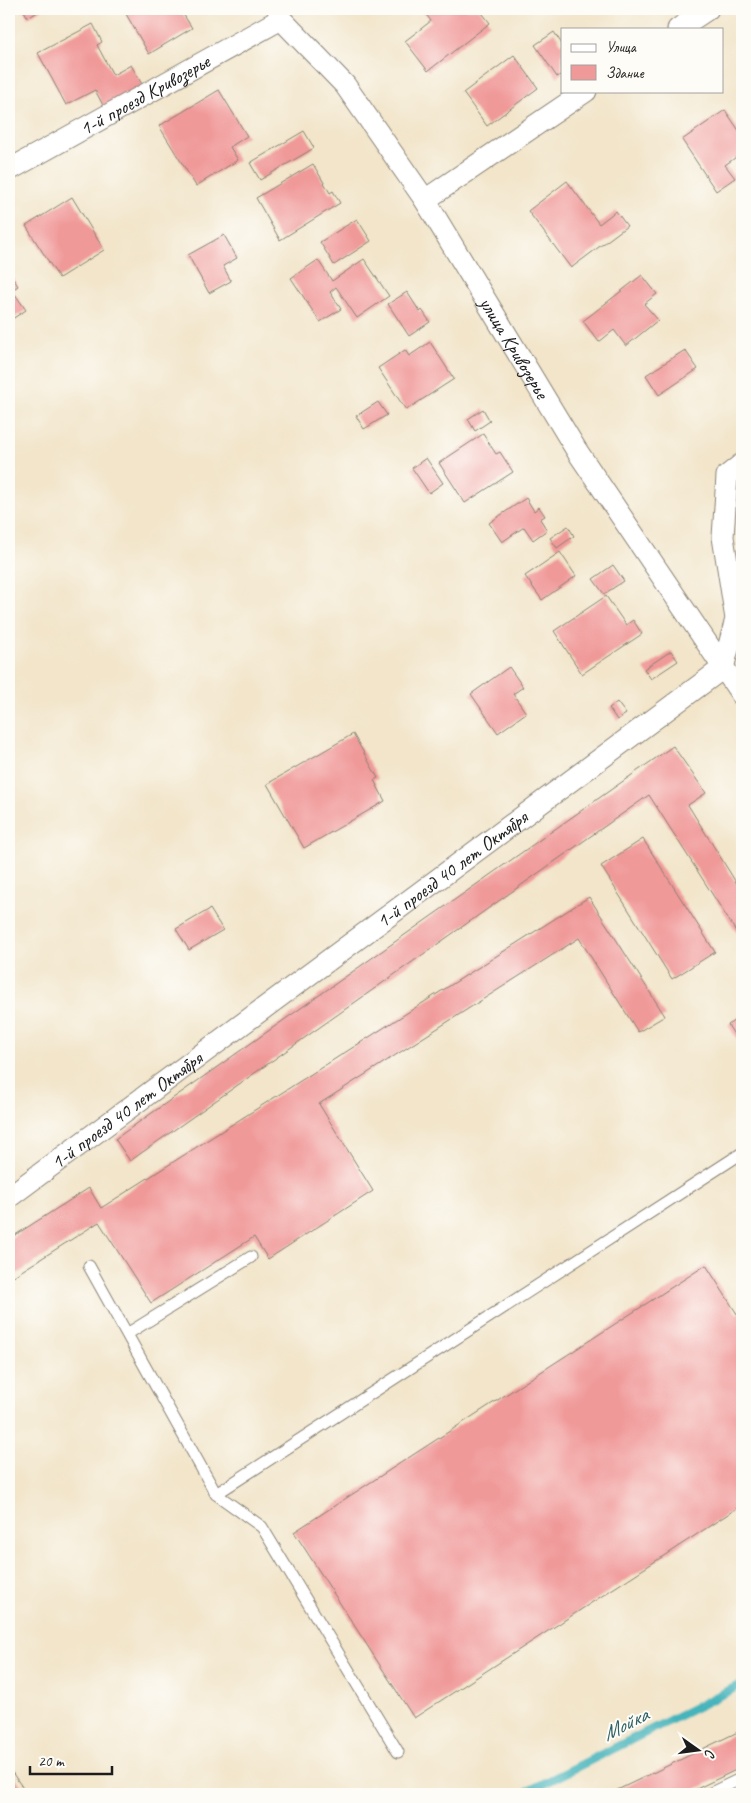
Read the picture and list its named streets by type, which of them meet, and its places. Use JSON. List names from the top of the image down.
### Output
{
  "streets": {
    "street": ["1-й проезд Кривозерье", "улица Кривозерье", "1-й проезд 40 лет Октября"]
  },
  "crossings": [
    ["1-й проезд Кривозерье", "улица Кривозерье"],
    ["улица Кривозерье", "1-й проезд 40 лет Октября"]
  ],
  "water": ["Мойка"],
  "legend": ["Улица", "Здание"],
  "scale_bar": "20 m",
  "north": "right"
}
